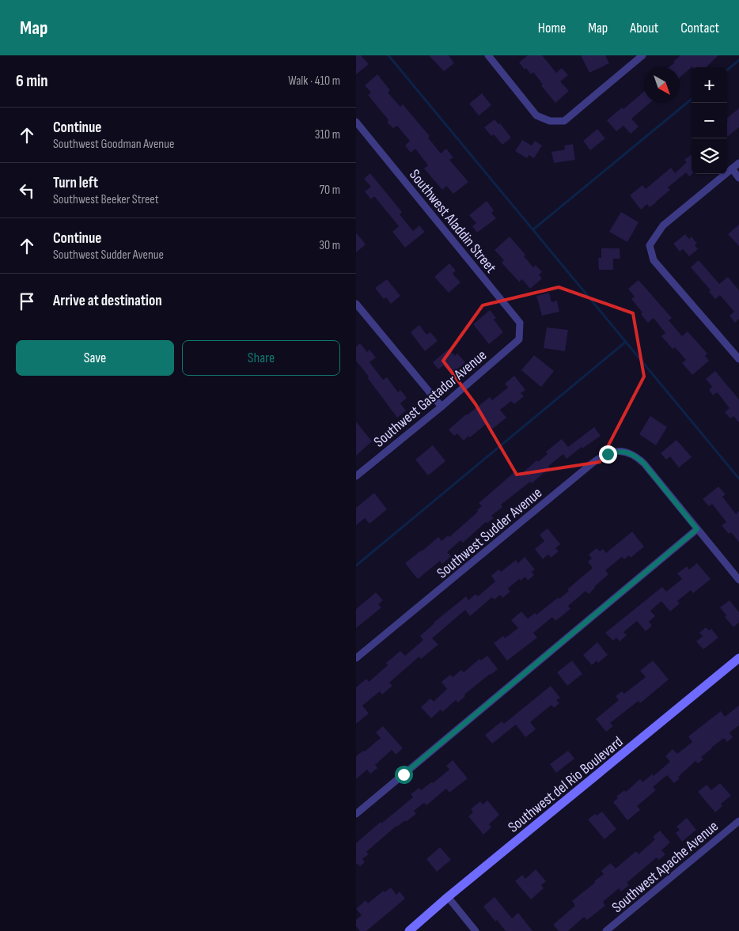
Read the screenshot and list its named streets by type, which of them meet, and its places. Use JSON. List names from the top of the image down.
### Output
{
  "streets": {
    "street": [
      "Southwest Aladdin Street",
      "Southwest Gastador Avenue",
      "Southwest Sudder Avenue",
      "Southwest del Rio Boulevard",
      "Southwest Apache Avenue"
    ]
  },
  "crossings": [
    ["Southwest Aladdin Street", "Southwest Gastador Avenue"]
  ],
  "north": "bottom right",
  "page": {
    "header": "Map",
    "nav": [
      "Home",
      "Map",
      "About",
      "Contact"
    ],
    "heading": ["6 min", "Walk · 410 m"],
    "map_buttons": ["+", "−"],
    "list": [
      ["Continue", "Southwest Goodman Avenue", "310 m"],
      ["Turn left", "Southwest Beeker Street", "70 m"],
      ["Continue", "Southwest Sudder Avenue", "30 m"],
      "Arrive at destination"
    ],
    "buttons": ["Save", "Share"]
  }
}
